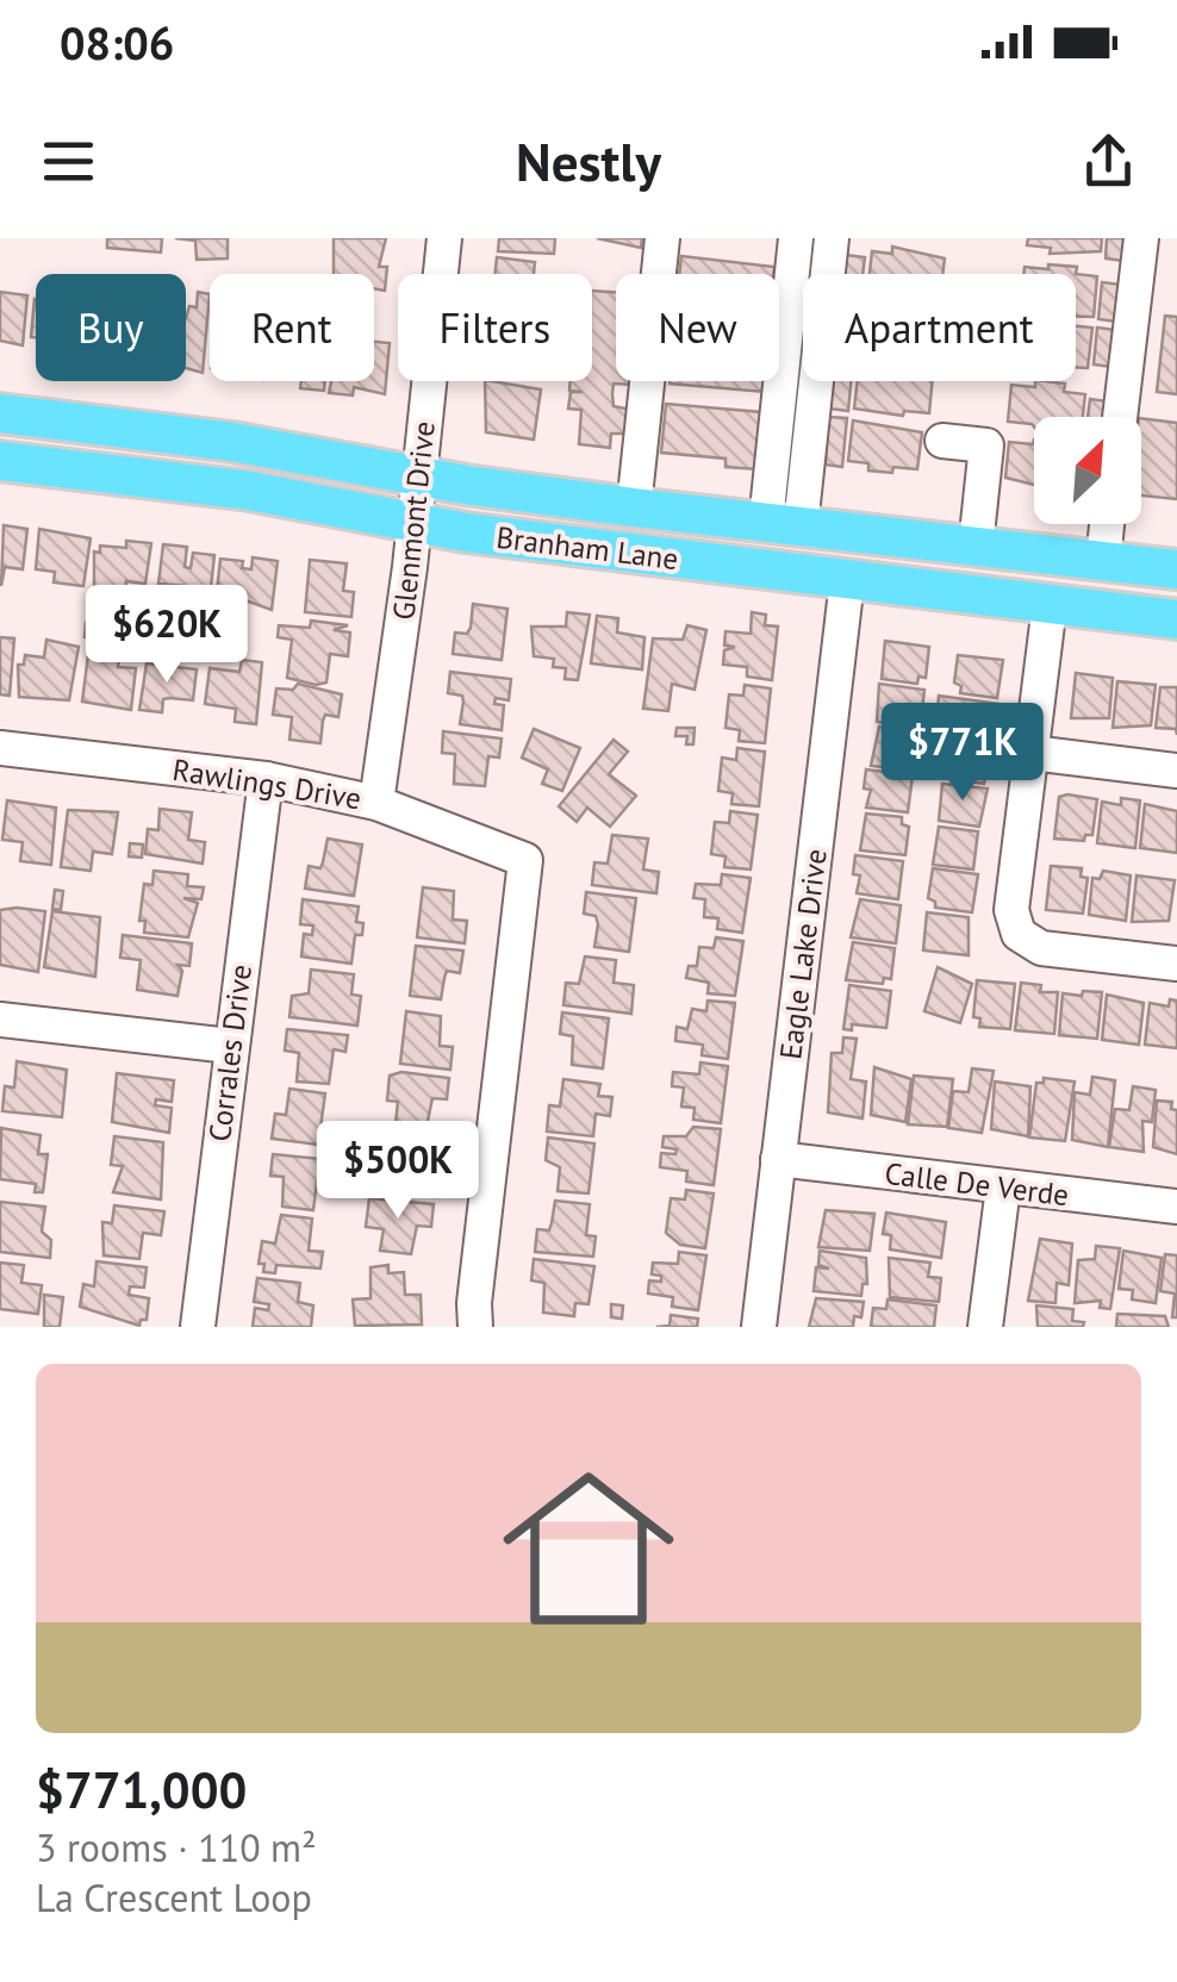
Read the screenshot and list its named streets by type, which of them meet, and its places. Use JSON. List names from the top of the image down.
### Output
{
  "streets": {
    "main road": ["Branham Lane"],
    "street": [
      "Glenmont Drive",
      "Rawlings Drive",
      "Eagle Lake Drive",
      "Corrales Drive",
      "Calle De Verde"
    ]
  },
  "crossings": [
    ["Glenmont Drive", "Branham Lane"],
    ["Glenmont Drive", "Rawlings Drive"],
    ["Branham Lane", "Eagle Lake Drive"],
    ["Rawlings Drive", "Corrales Drive"],
    ["Eagle Lake Drive", "Calle De Verde"]
  ],
  "north": "top right",
  "page": {
    "status": "08:06",
    "header": "Nestly",
    "chip": [
      "Buy",
      "Rent",
      "Filters",
      "New",
      "Apartment"
    ],
    "price": ["$620K", "$771K", "$500K"],
    "list": [
      {
        "name": "$771,000",
        "note": "3 rooms · 110 m² · La Crescent Loop"
      }
    ]
  }
}
